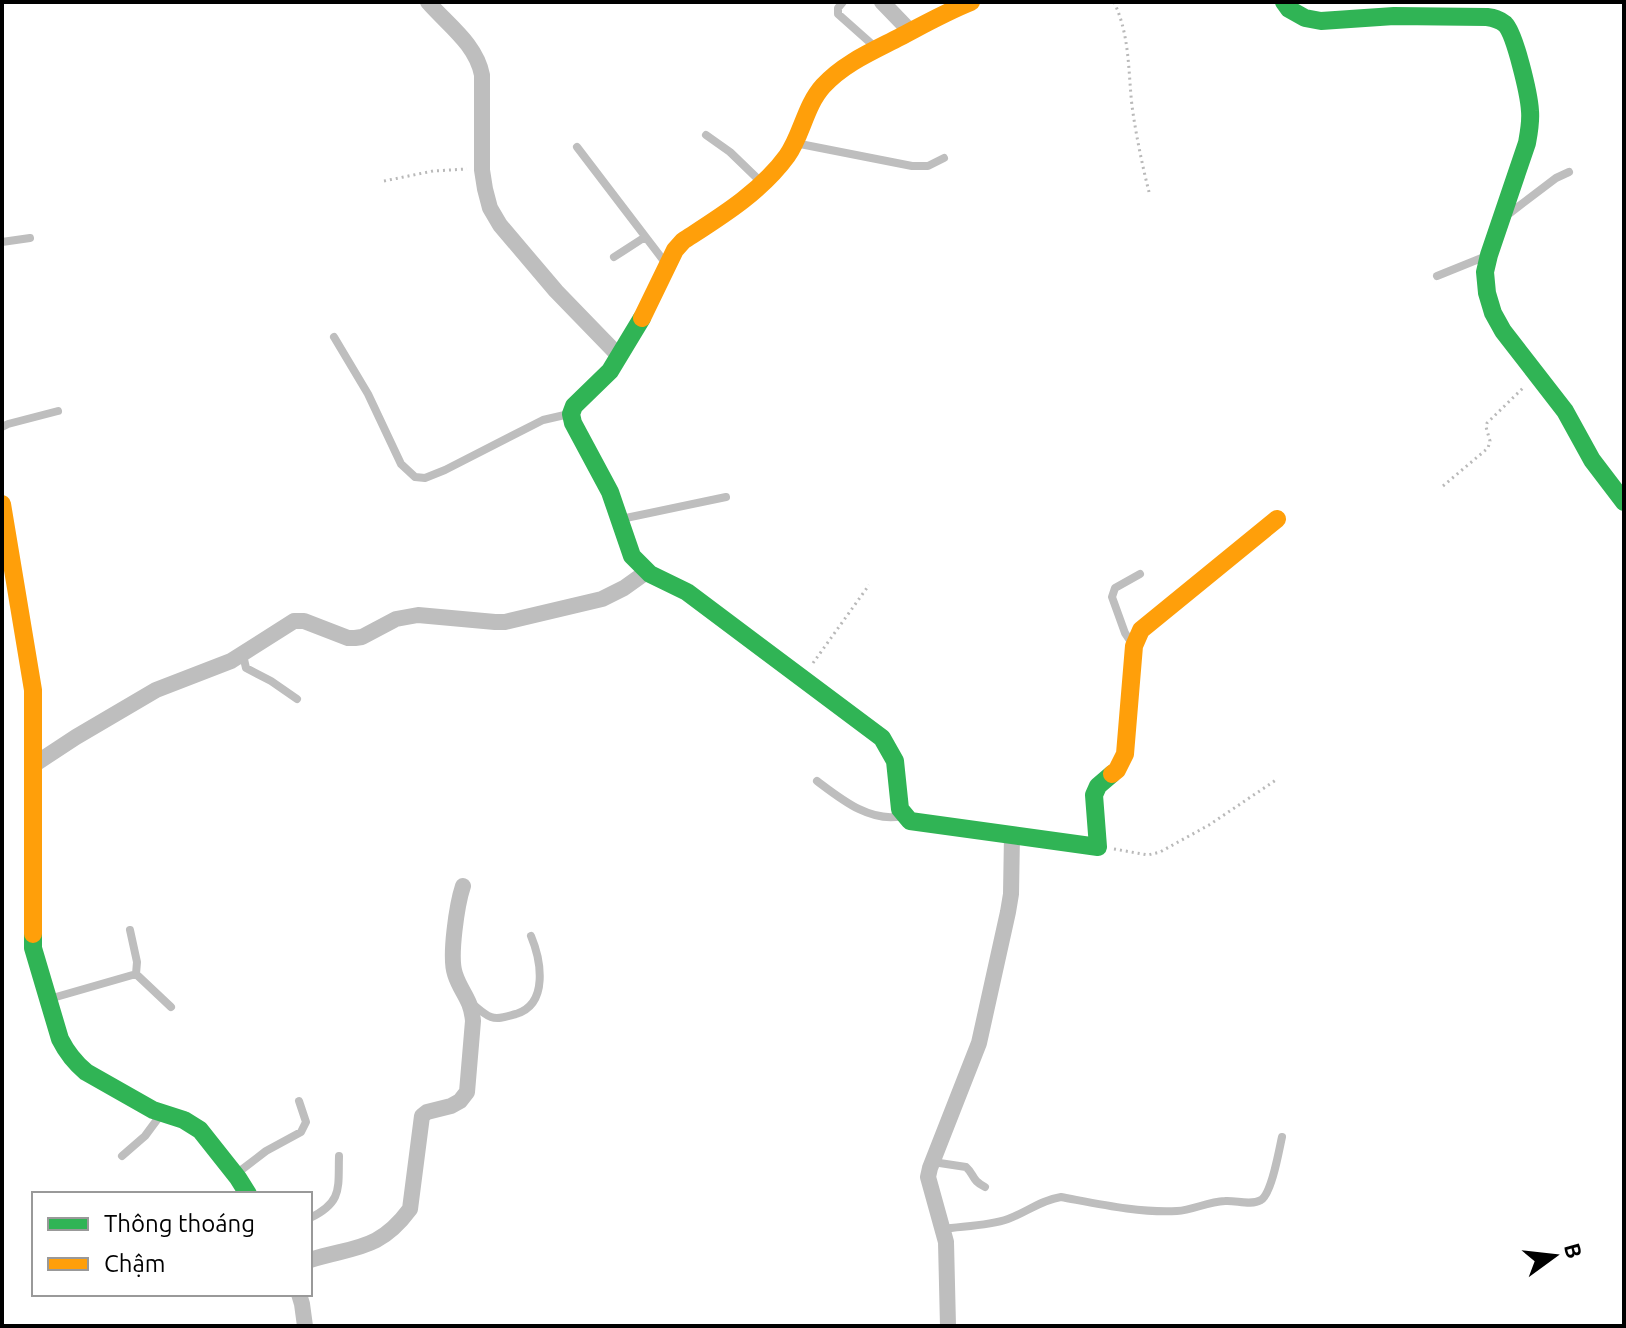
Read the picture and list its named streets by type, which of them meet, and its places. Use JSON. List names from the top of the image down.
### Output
{
  "legend": ["Thông thoáng", "Chậm"],
  "north": "right"
}
